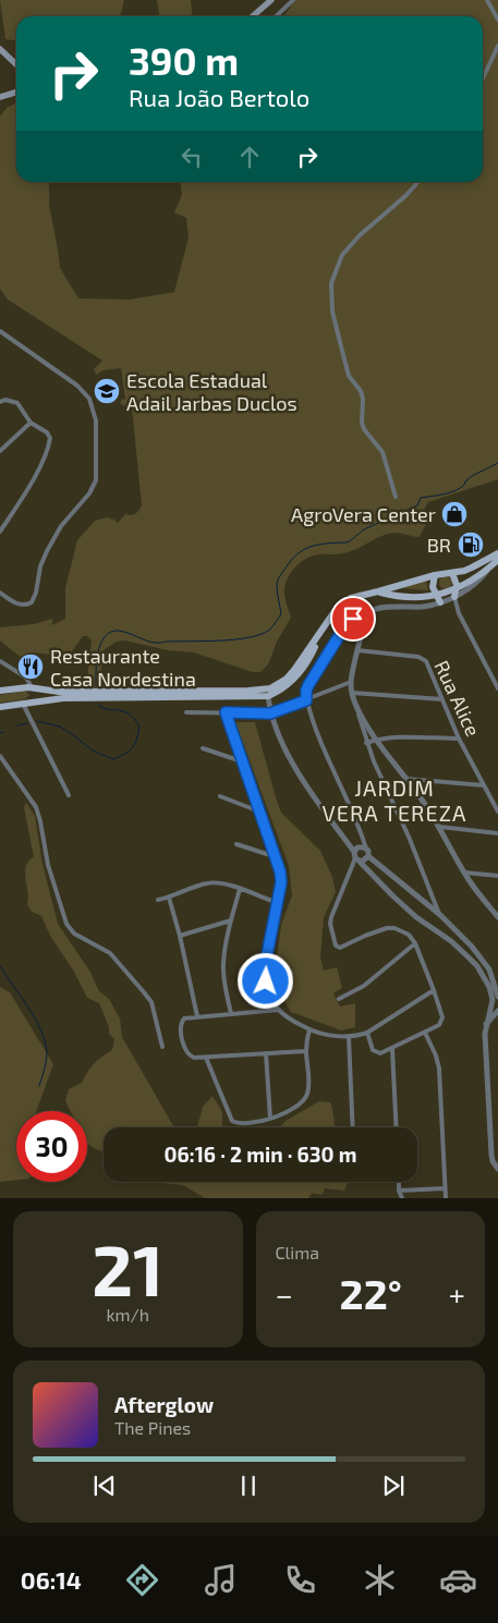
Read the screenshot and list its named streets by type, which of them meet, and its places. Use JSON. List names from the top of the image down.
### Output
{
  "streets": {
    "street": ["Rua Alice"]
  },
  "districts": ["JARDIM VERA TEREZA"],
  "places": {
    "school or university": ["Escola Estadual Adail Jarbas Duclos"],
    "shop": ["AgroVera Center"],
    "fuel station": ["BR"],
    "restaurant": ["Restaurante Casa Nordestina"]
  },
  "page": {
    "turn": ["390 m", "Rua João Bertolo"],
    "limit": "30",
    "trip": "06:16 · 2 min · 630 m",
    "tile": [
      ["21", "km/h"],
      "Clima"
    ],
    "heat": ["−", "22°", "+"],
    "song": ["Afterglow", "The Pines"],
    "tabs": "06:14"
  }
}
